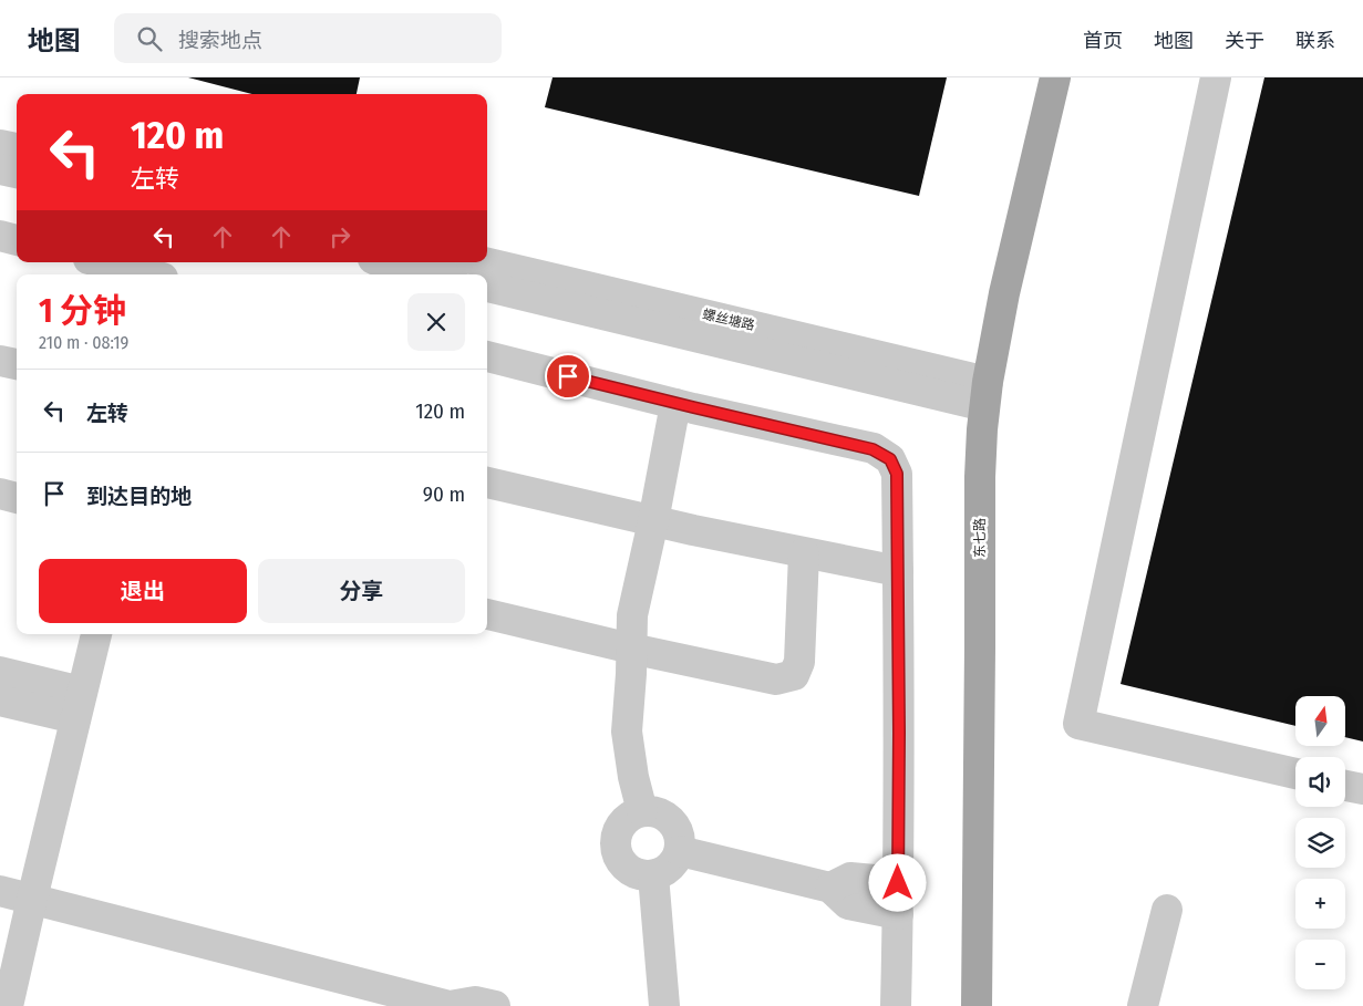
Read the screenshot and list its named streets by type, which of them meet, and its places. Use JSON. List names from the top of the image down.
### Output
{
  "streets": {
    "main road": ["东七路"],
    "street": ["螺丝塘路"]
  },
  "crossings": [
    ["螺丝塘路", "东七路"]
  ],
  "north": "top",
  "page": {
    "header": "地图",
    "search": "搜索地点",
    "nav": [
      "首页",
      "地图",
      "关于",
      "联系"
    ],
    "turn": ["120 m", "左转"],
    "heading": ["1 分钟", "210 m · 08:19"],
    "list": [
      {
        "name": "左转",
        "value": "120 m"
      },
      {
        "name": "到达目的地",
        "value": "90 m"
      }
    ],
    "buttons": ["退出", "分享"],
    "map_buttons": ["+", "−"]
  }
}
